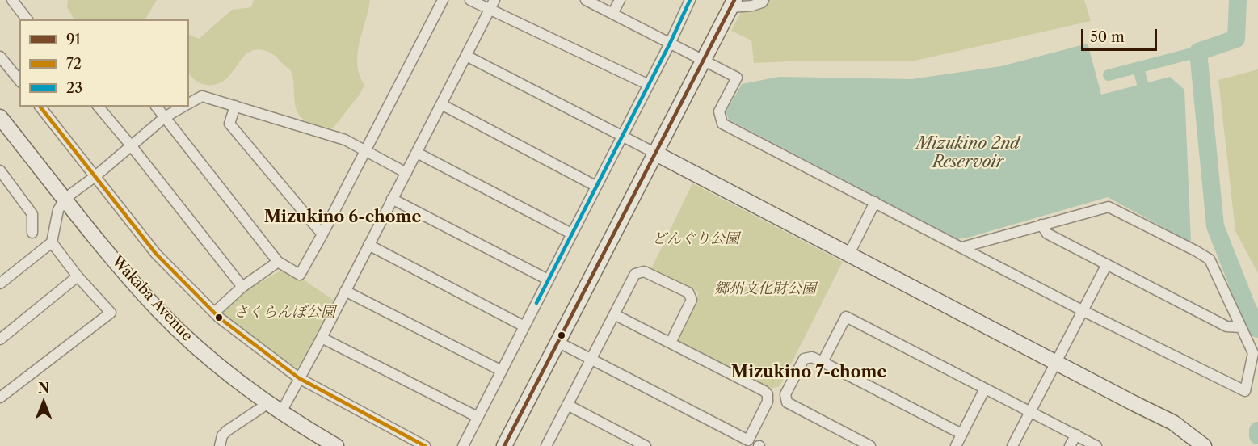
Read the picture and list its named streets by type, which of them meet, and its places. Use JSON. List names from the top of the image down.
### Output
{
  "streets": {
    "street": ["Wakaba Avenue"]
  },
  "districts": ["Mizukino 6-chome", "Mizukino 7-chome"],
  "water": ["Mizukino 2nd Reservoir"],
  "parks": ["どんぐり公園", "郷州文化財公園", "さくらんぼ公園"],
  "lines": ["transit line 91", "transit line 23", "transit line 72"],
  "legend": ["91", "72", "23"],
  "scale_bar": "50 m",
  "north": "top"
}
